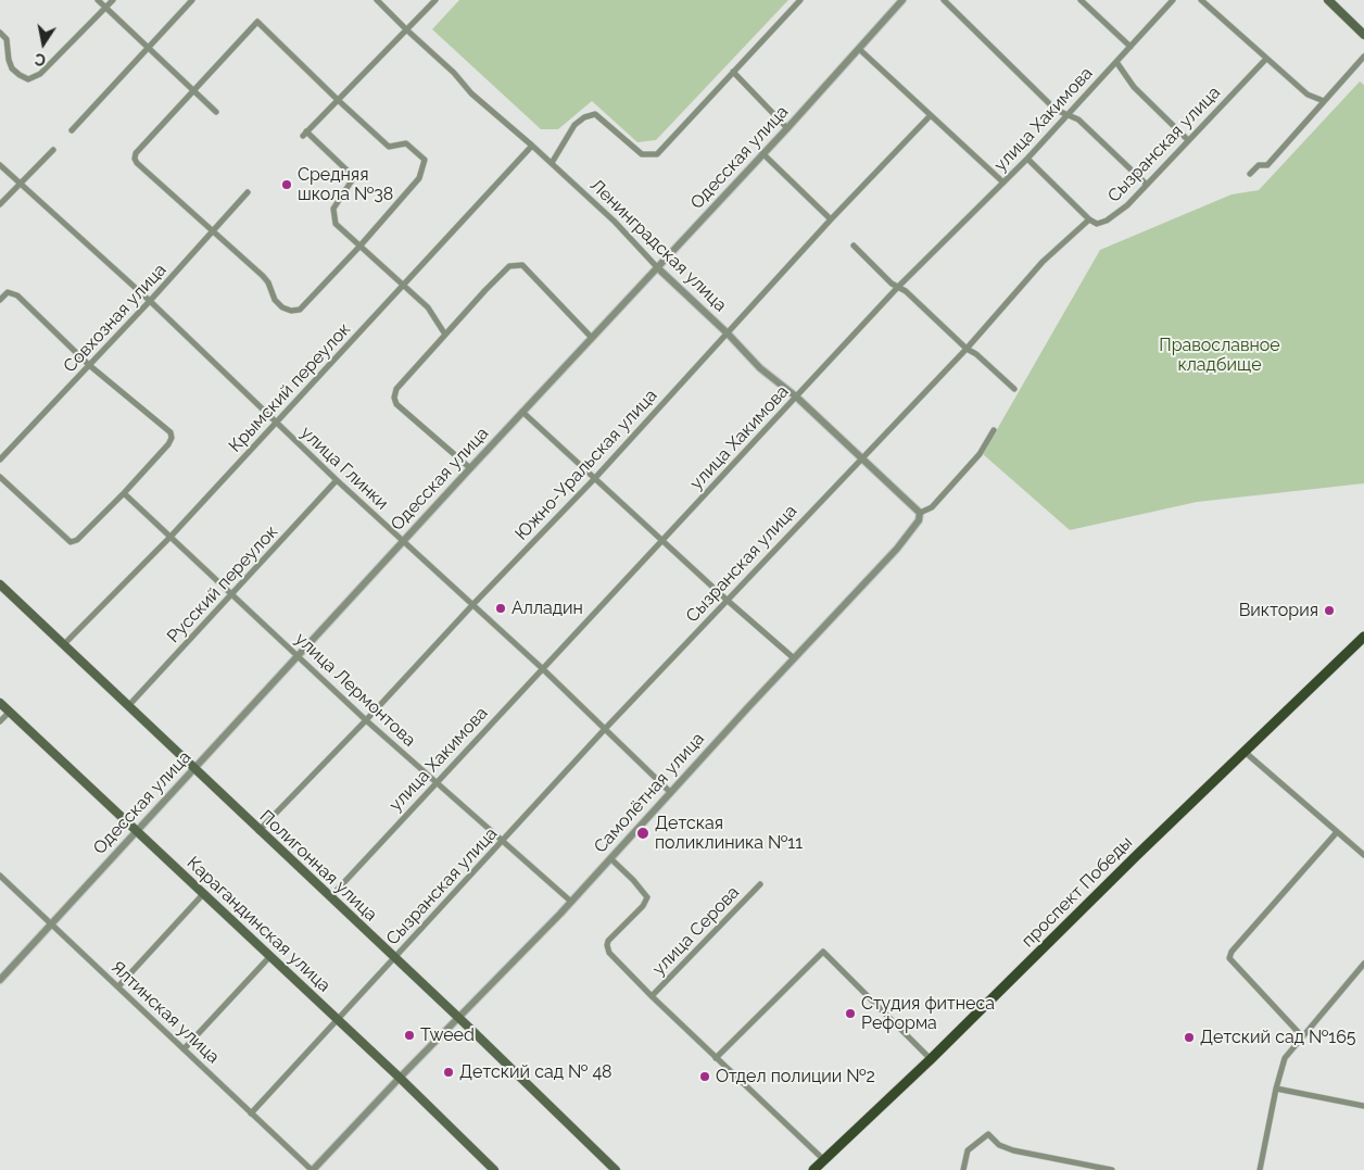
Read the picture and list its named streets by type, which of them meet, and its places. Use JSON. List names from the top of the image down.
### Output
{
  "streets": {
    "main road": ["Полигонная улица", "проспект Победы", "Карагандинская улица"],
    "street": [
      "улица Хакимова",
      "Сызранская улица",
      "Одесская улица",
      "Ленинградская улица",
      "Совхозная улица",
      "Крымский переулок",
      "Южно-Уральская улица",
      "улица Глинки",
      "Русский переулок",
      "улица Лермонтова",
      "Самолётная улица",
      "улица Серова",
      "Ялтинская улица"
    ]
  },
  "crossings": [
    ["улица Хакимова", "Ленинградская улица"],
    ["улица Хакимова", "улица Глинки"],
    ["улица Хакимова", "улица Лермонтова"],
    ["улица Хакимова", "Полигонная улица"],
    ["Сызранская улица", "Ленинградская улица"],
    ["Сызранская улица", "улица Глинки"],
    ["Сызранская улица", "улица Лермонтова"],
    ["Сызранская улица", "Полигонная улица"],
    ["Сызранская улица", "Карагандинская улица"],
    ["Сызранская улица", "Ялтинская улица"],
    ["Одесская улица", "Ленинградская улица"],
    ["Одесская улица", "улица Глинки"],
    ["Одесская улица", "улица Лермонтова"],
    ["Одесская улица", "Полигонная улица"],
    ["Одесская улица", "Карагандинская улица"],
    ["Одесская улица", "Ялтинская улица"],
    ["Ленинградская улица", "Крымский переулок"],
    ["Ленинградская улица", "Южно-Уральская улица"],
    ["Ленинградская улица", "Самолётная улица"],
    ["Совхозная улица", "улица Глинки"],
    ["Крымский переулок", "улица Глинки"],
    ["Крымский переулок", "улица Лермонтова"],
    ["Крымский переулок", "Полигонная улица"],
    ["Южно-Уральская улица", "улица Глинки"],
    ["Южно-Уральская улица", "улица Лермонтова"],
    ["Южно-Уральская улица", "Полигонная улица"],
    ["улица Глинки", "Русский переулок"],
    ["улица Глинки", "Самолётная улица"],
    ["Русский переулок", "улица Лермонтова"],
    ["Русский переулок", "Полигонная улица"],
    ["улица Лермонтова", "Самолётная улица"],
    ["Самолётная улица", "Полигонная улица"],
    ["Самолётная улица", "Карагандинская улица"],
    ["Самолётная улица", "Ялтинская улица"]
  ],
  "parks": ["Православное кладбище"],
  "places": [
    "Средняя школа №38",
    "Алладин",
    "Виктория",
    "Детская поликлиника №11",
    "Студия фитнеса Реформа",
    "Tweed",
    "Детский сад №165",
    "Детский сад № 48",
    "Отдел полиции №2"
  ],
  "north": "bottom"
}
